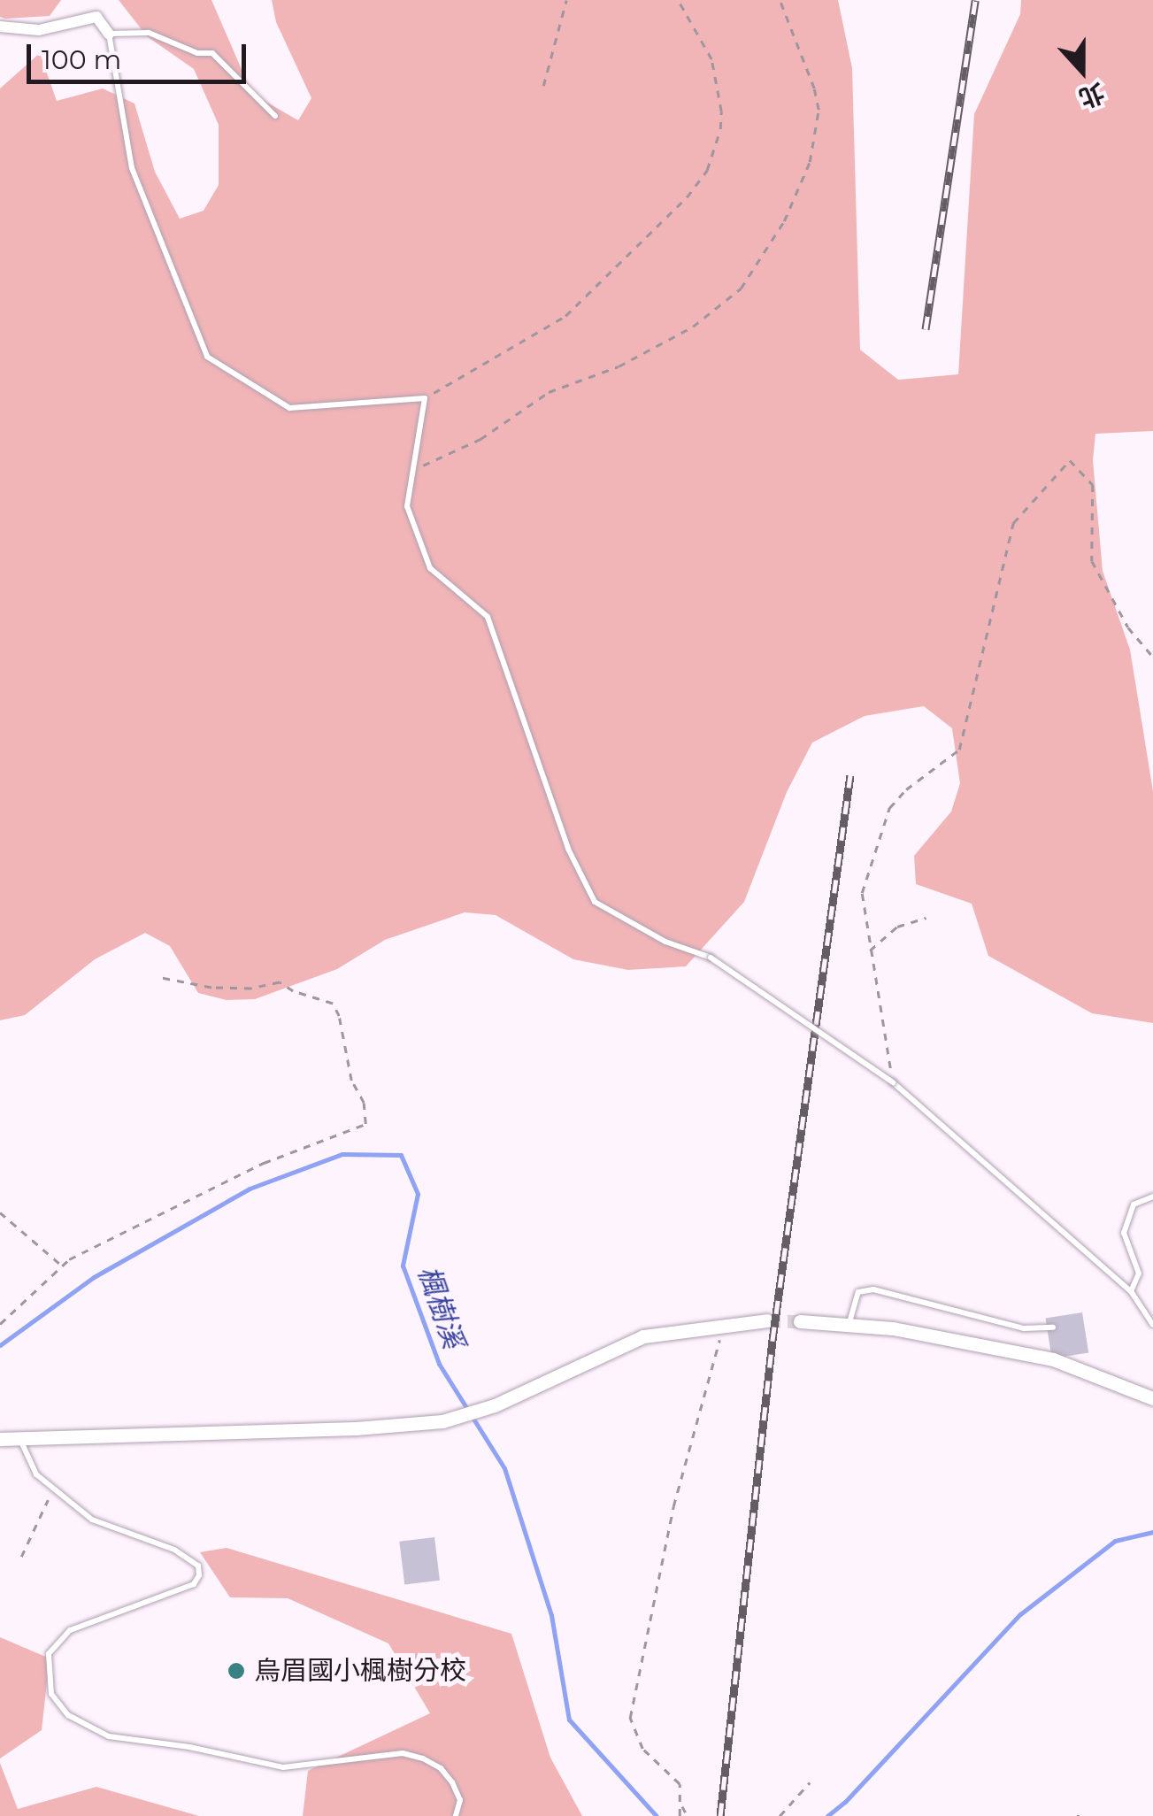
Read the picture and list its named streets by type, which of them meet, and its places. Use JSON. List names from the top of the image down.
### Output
{
  "water": ["楓樹溪"],
  "places": ["烏眉國小楓樹分校"],
  "scale_bar": "100 m",
  "north": "bottom"
}
